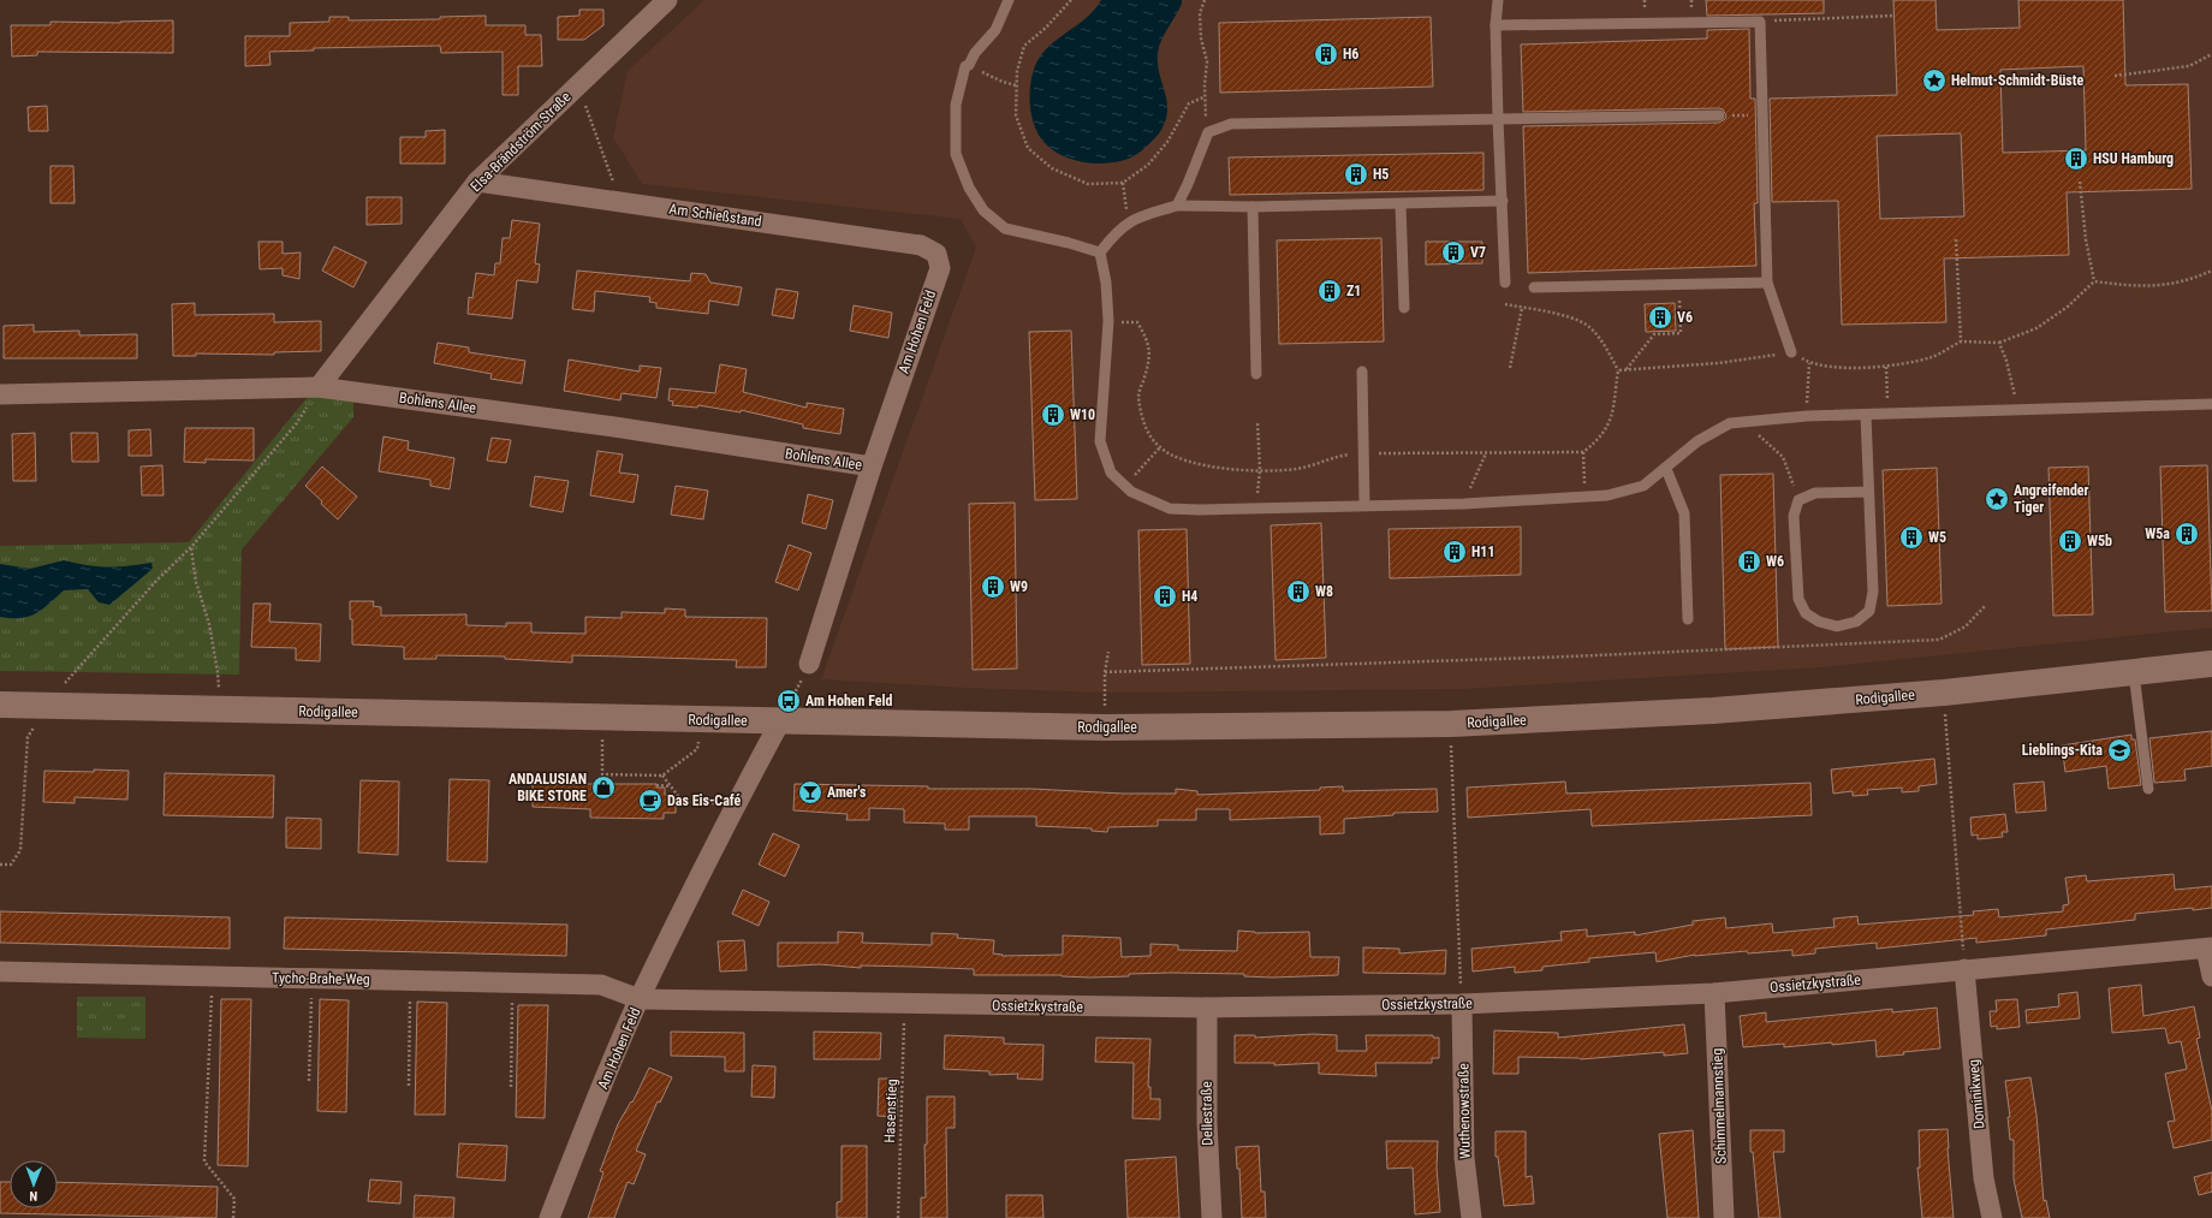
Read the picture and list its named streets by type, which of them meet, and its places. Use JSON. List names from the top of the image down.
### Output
{
  "streets": {
    "main road": ["Rodigallee"],
    "street": [
      "Elsa-Brändström-Straße",
      "Am Schießstand",
      "Am Hohen Feld",
      "Bohlens Allee",
      "Tycho-Brahe-Weg",
      "Ossietzkystraße",
      "Dominikweg",
      "Schimmelmannstieg",
      "Wuthenowstraße",
      "Dellestraße"
    ],
    "path": ["Hasenstieg"]
  },
  "crossings": [
    ["Elsa-Brändström-Straße", "Am Schießstand"],
    ["Elsa-Brändström-Straße", "Bohlens Allee"],
    ["Am Schießstand", "Am Hohen Feld"],
    ["Am Hohen Feld", "Bohlens Allee"],
    ["Am Hohen Feld", "Rodigallee"],
    ["Am Hohen Feld", "Tycho-Brahe-Weg"],
    ["Am Hohen Feld", "Ossietzkystraße"],
    ["Tycho-Brahe-Weg", "Ossietzkystraße"],
    ["Ossietzkystraße", "Dominikweg"],
    ["Ossietzkystraße", "Schimmelmannstieg"],
    ["Ossietzkystraße", "Hasenstieg"],
    ["Ossietzkystraße", "Wuthenowstraße"],
    ["Ossietzkystraße", "Dellestraße"]
  ],
  "places": {
    "building": [
      "H6",
      "HSU Hamburg",
      "H5",
      "V7",
      "Z1",
      "V6",
      "W10",
      "W5a",
      "W5",
      "W5b",
      "H11",
      "W6",
      "W9",
      "W8",
      "H4"
    ],
    "place": ["Helmut-Schmidt-Büste", "Angreifender Tiger"],
    "bus stop": ["Am Hohen Feld"],
    "school or university": ["Lieblings-Kita"],
    "shop": ["ANDALUSIAN BIKE STORE"],
    "bar": ["Amer's"],
    "cafe": ["Das Eis-Café"]
  },
  "north": "bottom"
}
